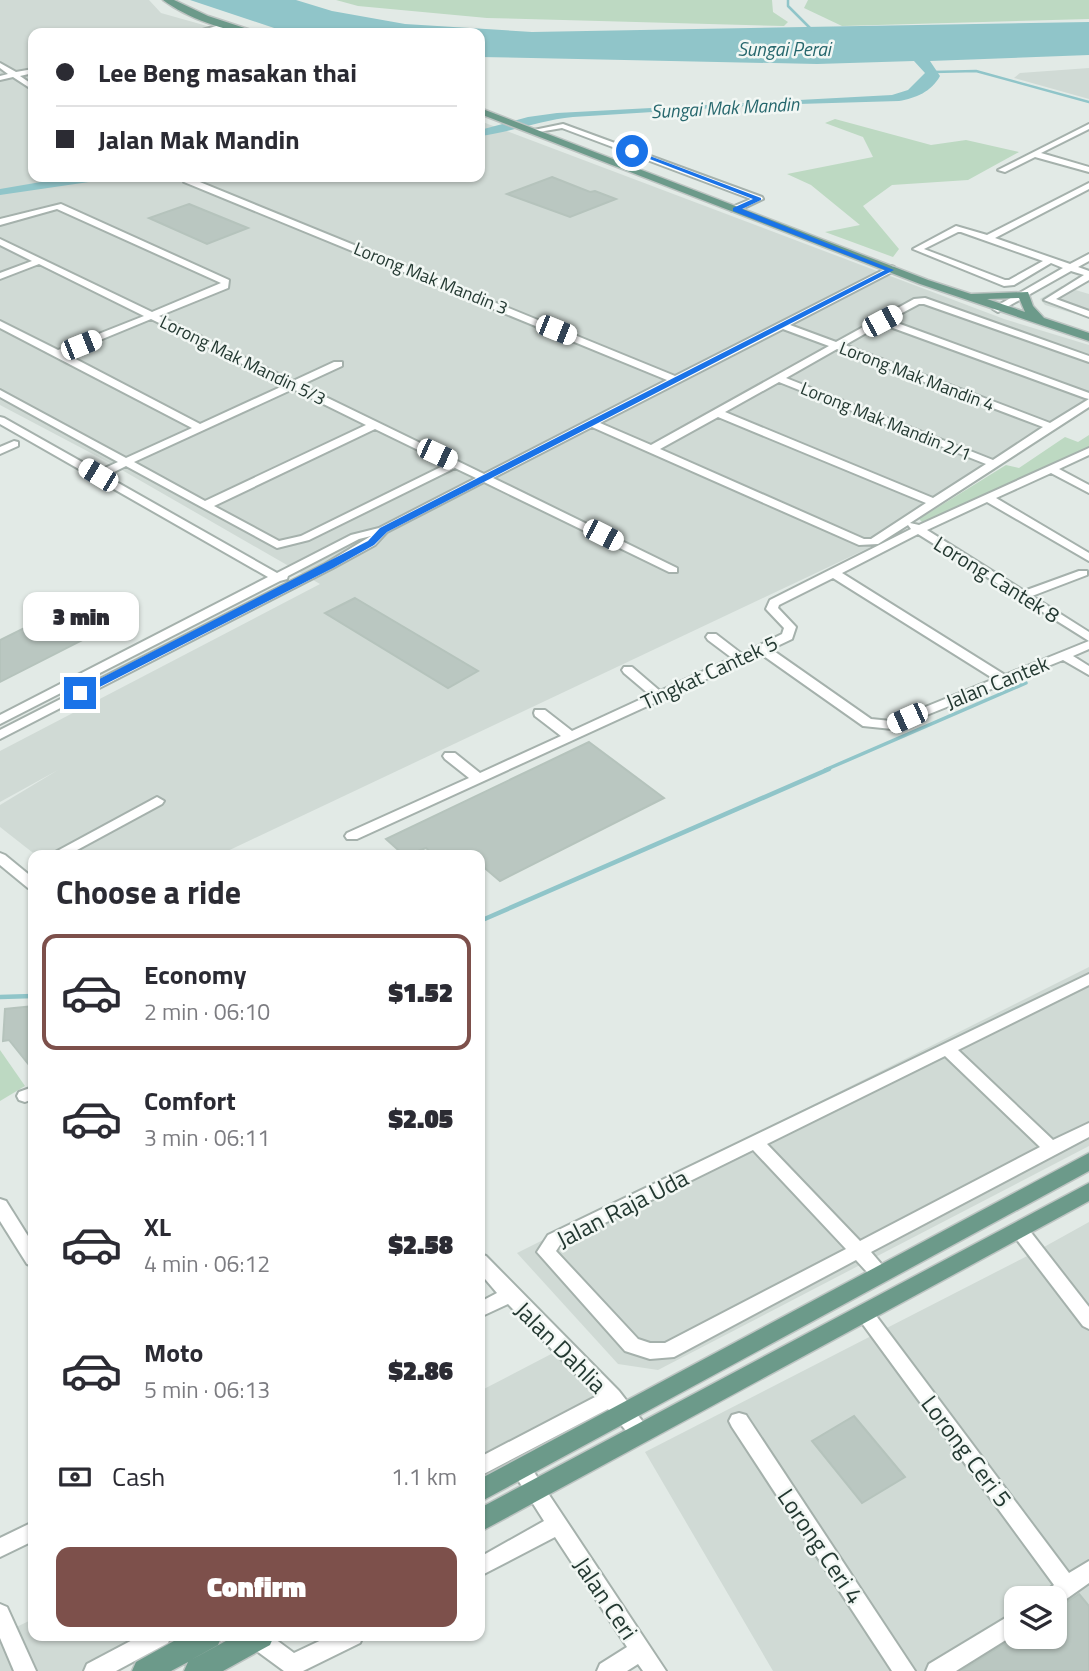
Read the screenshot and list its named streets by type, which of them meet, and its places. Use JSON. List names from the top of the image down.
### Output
{
  "streets": {
    "street": [
      "Lorong Mak Mandin 3",
      "Lorong Mak Mandin 5/3",
      "Lorong Mak Mandin 4",
      "Lorong Mak Mandin 2/1",
      "Lorong Cantek 8",
      "Tingkat Cantek 5",
      "Jalan Cantek",
      "Jalan Raja Uda",
      "Jalan Dahlia",
      "Lorong Ceri 5",
      "Lorong Ceri 4",
      "Jalan Ceri"
    ]
  },
  "crossings": [
    ["Lorong Cantek 8", "Tingkat Cantek 5"],
    ["Tingkat Cantek 5", "Jalan Cantek"]
  ],
  "water": ["Sungai Perai", "Sungai Mak Mandin"],
  "page": {
    "banner": ["Lee Beng masakan thai", "Jalan Mak Mandin"],
    "bubble": "3 min",
    "heading": "Choose a ride",
    "list": [
      {
        "name": "Economy",
        "note": "2 min · 06:10",
        "value": "$1.52"
      },
      {
        "name": "Comfort",
        "note": "3 min · 06:11",
        "value": "$2.05"
      },
      {
        "name": "XL",
        "note": "4 min · 06:12",
        "value": "$2.58"
      },
      {
        "name": "Moto",
        "note": "5 min · 06:13",
        "value": "$2.86"
      }
    ],
    "pay": ["Cash", "1.1 km"],
    "buttons": "Confirm"
  }
}
